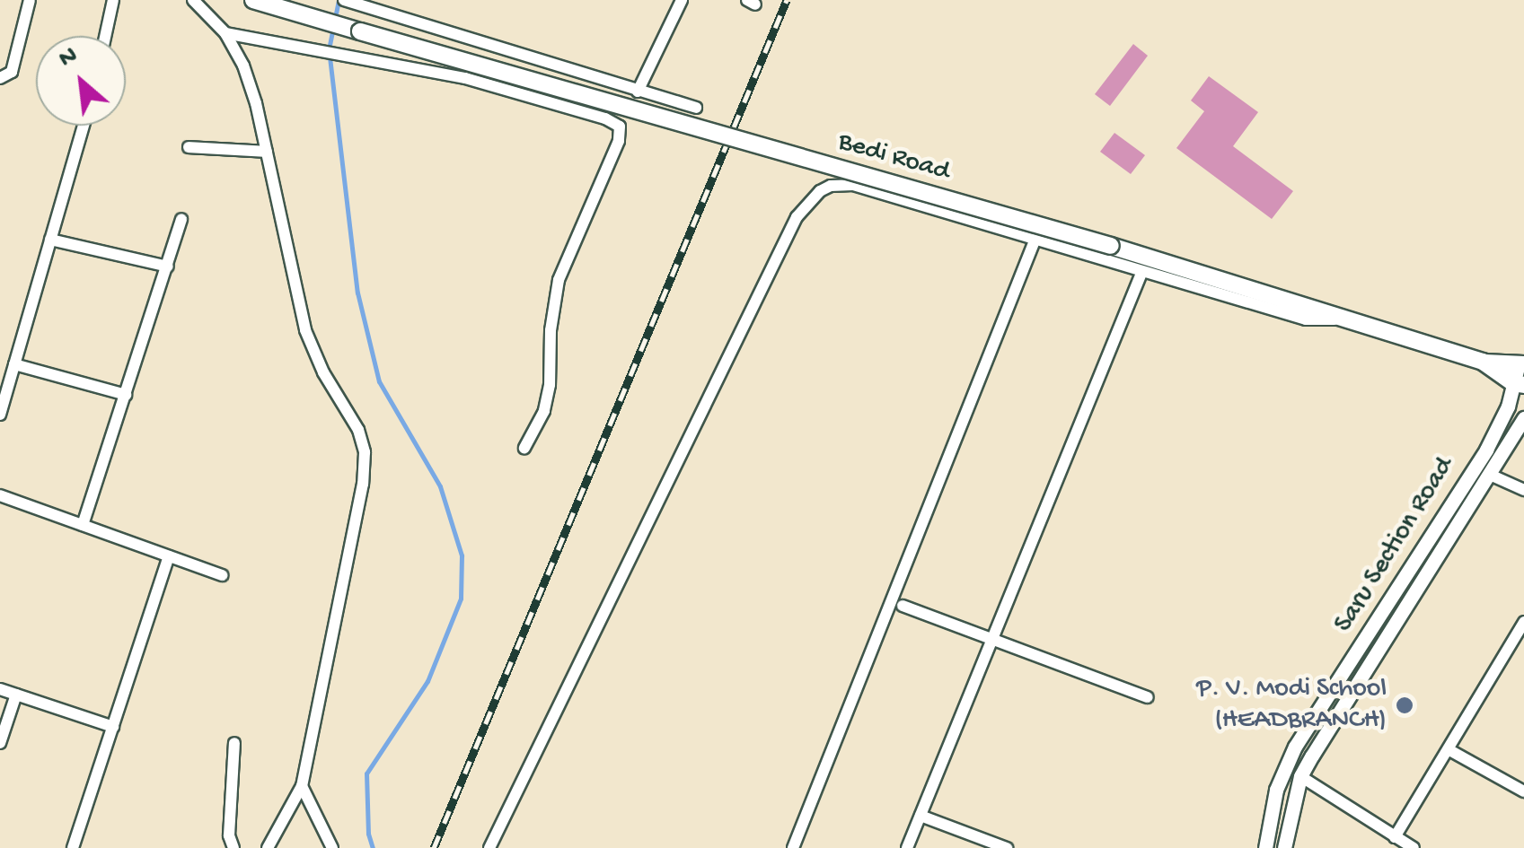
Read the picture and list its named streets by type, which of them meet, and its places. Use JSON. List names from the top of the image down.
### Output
{
  "streets": {
    "main road": ["Bedi Road"],
    "street": ["Saru Section Road"]
  },
  "crossings": [
    ["Bedi Road", "Saru Section Road"]
  ],
  "places": ["P. V. Modi School (HEADBRANCH)"],
  "north": "top left"
}
